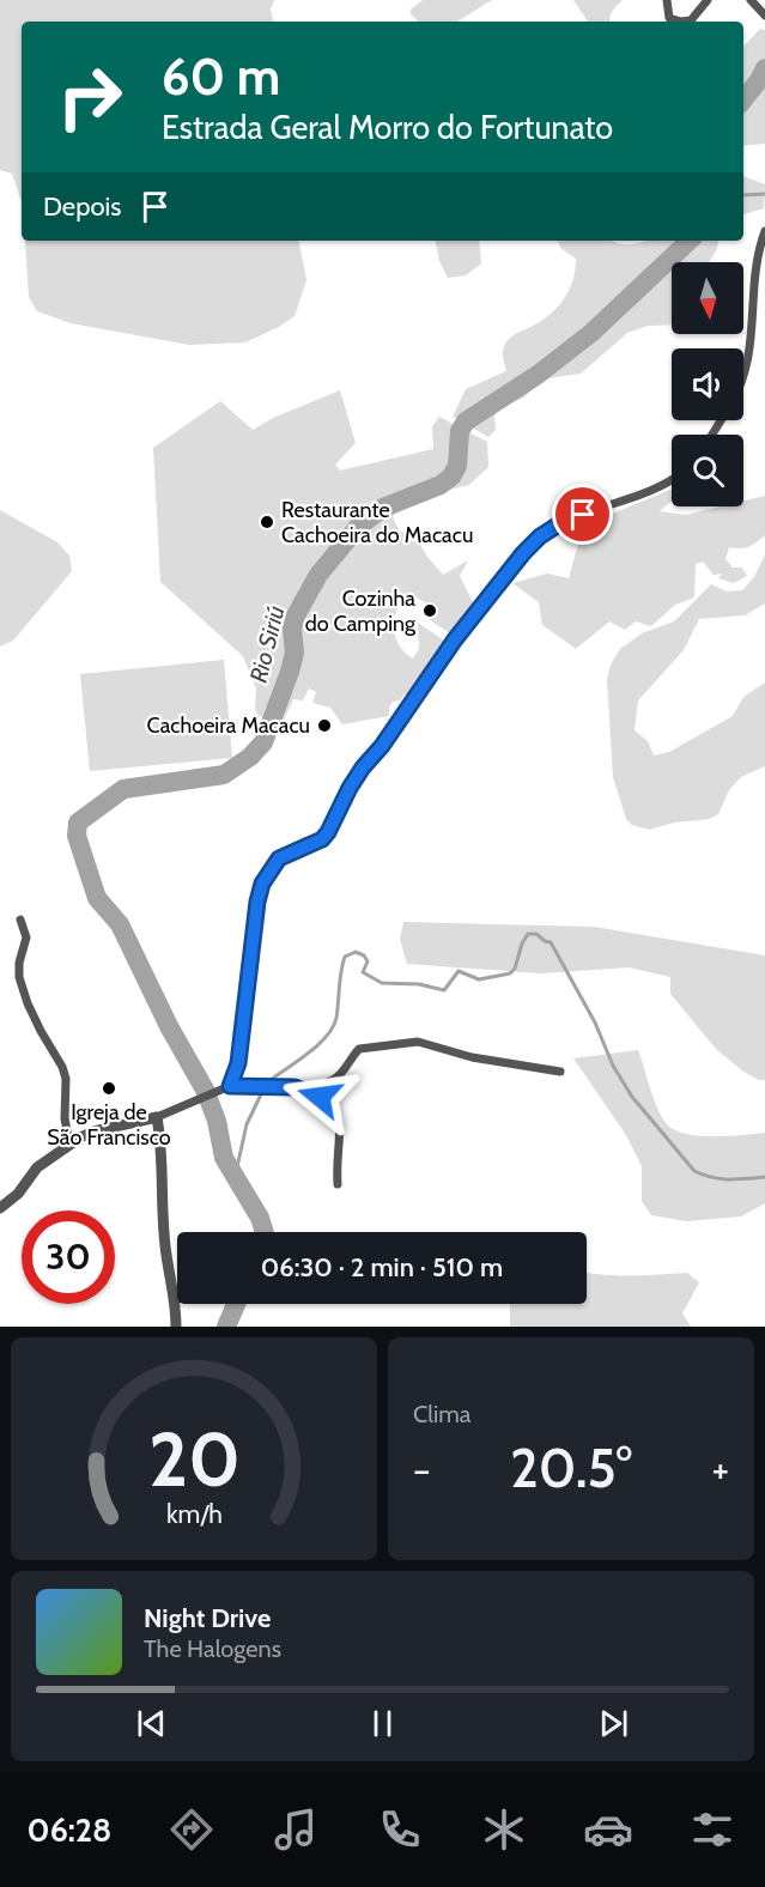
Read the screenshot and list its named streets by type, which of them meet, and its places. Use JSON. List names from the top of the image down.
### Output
{
  "water": ["Rio Siriú"],
  "places": [
    "Restaurante Cachoeira do Macacu",
    "Cozinha do Camping",
    "Cachoeira Macacu",
    "Igreja de São Francisco"
  ],
  "north": "bottom",
  "page": {
    "turn": ["60 m", "Estrada Geral Morro do Fortunato"],
    "then": "Depois",
    "limit": "30",
    "trip": "06:30 · 2 min · 510 m",
    "tile": "Clima",
    "heat": ["−", "20.5°", "+"],
    "song": ["Night Drive", "The Halogens"],
    "tabs": "06:28",
    "gauge": ["20", "km/h"]
  }
}
